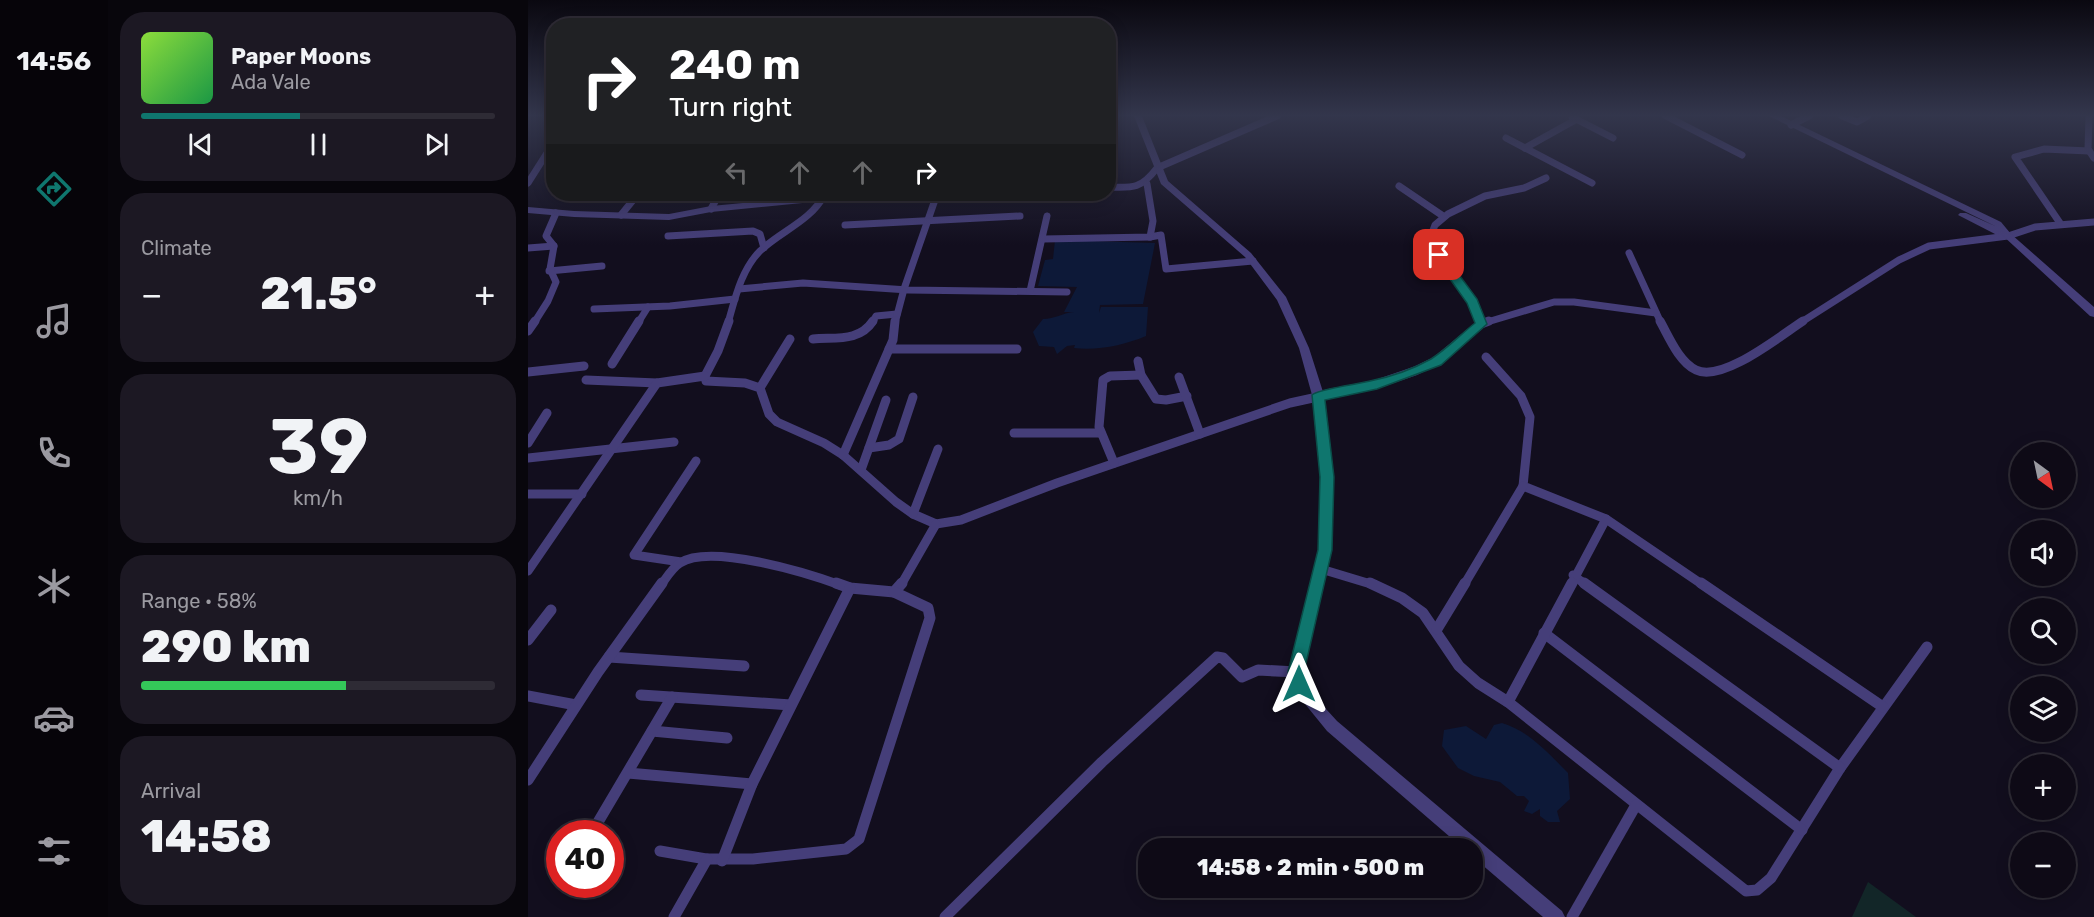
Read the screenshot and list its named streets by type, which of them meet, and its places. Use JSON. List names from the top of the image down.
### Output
{
  "north": "bottom right",
  "page": {
    "tabs": "14:56",
    "turn": ["240 m", "Turn right"],
    "song": ["Paper Moons", "Ada Vale"],
    "tile": [
      "Climate",
      ["39", "km/h"],
      ["Range · 58%", "290 km"],
      ["Arrival", "14:58"]
    ],
    "heat": ["−", "21.5°", "+"],
    "map_buttons": ["+", "−"],
    "limit": "40",
    "trip": "14:58 · 2 min · 500 m"
  }
}
